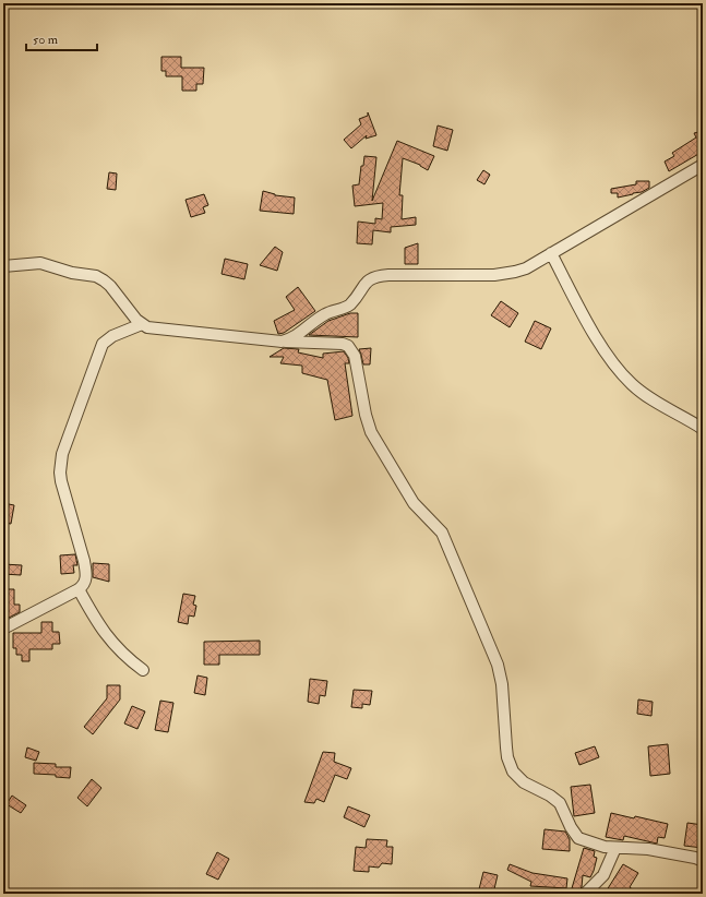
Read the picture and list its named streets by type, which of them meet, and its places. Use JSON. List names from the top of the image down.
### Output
{
  "scale_bar": "50 m"
}
